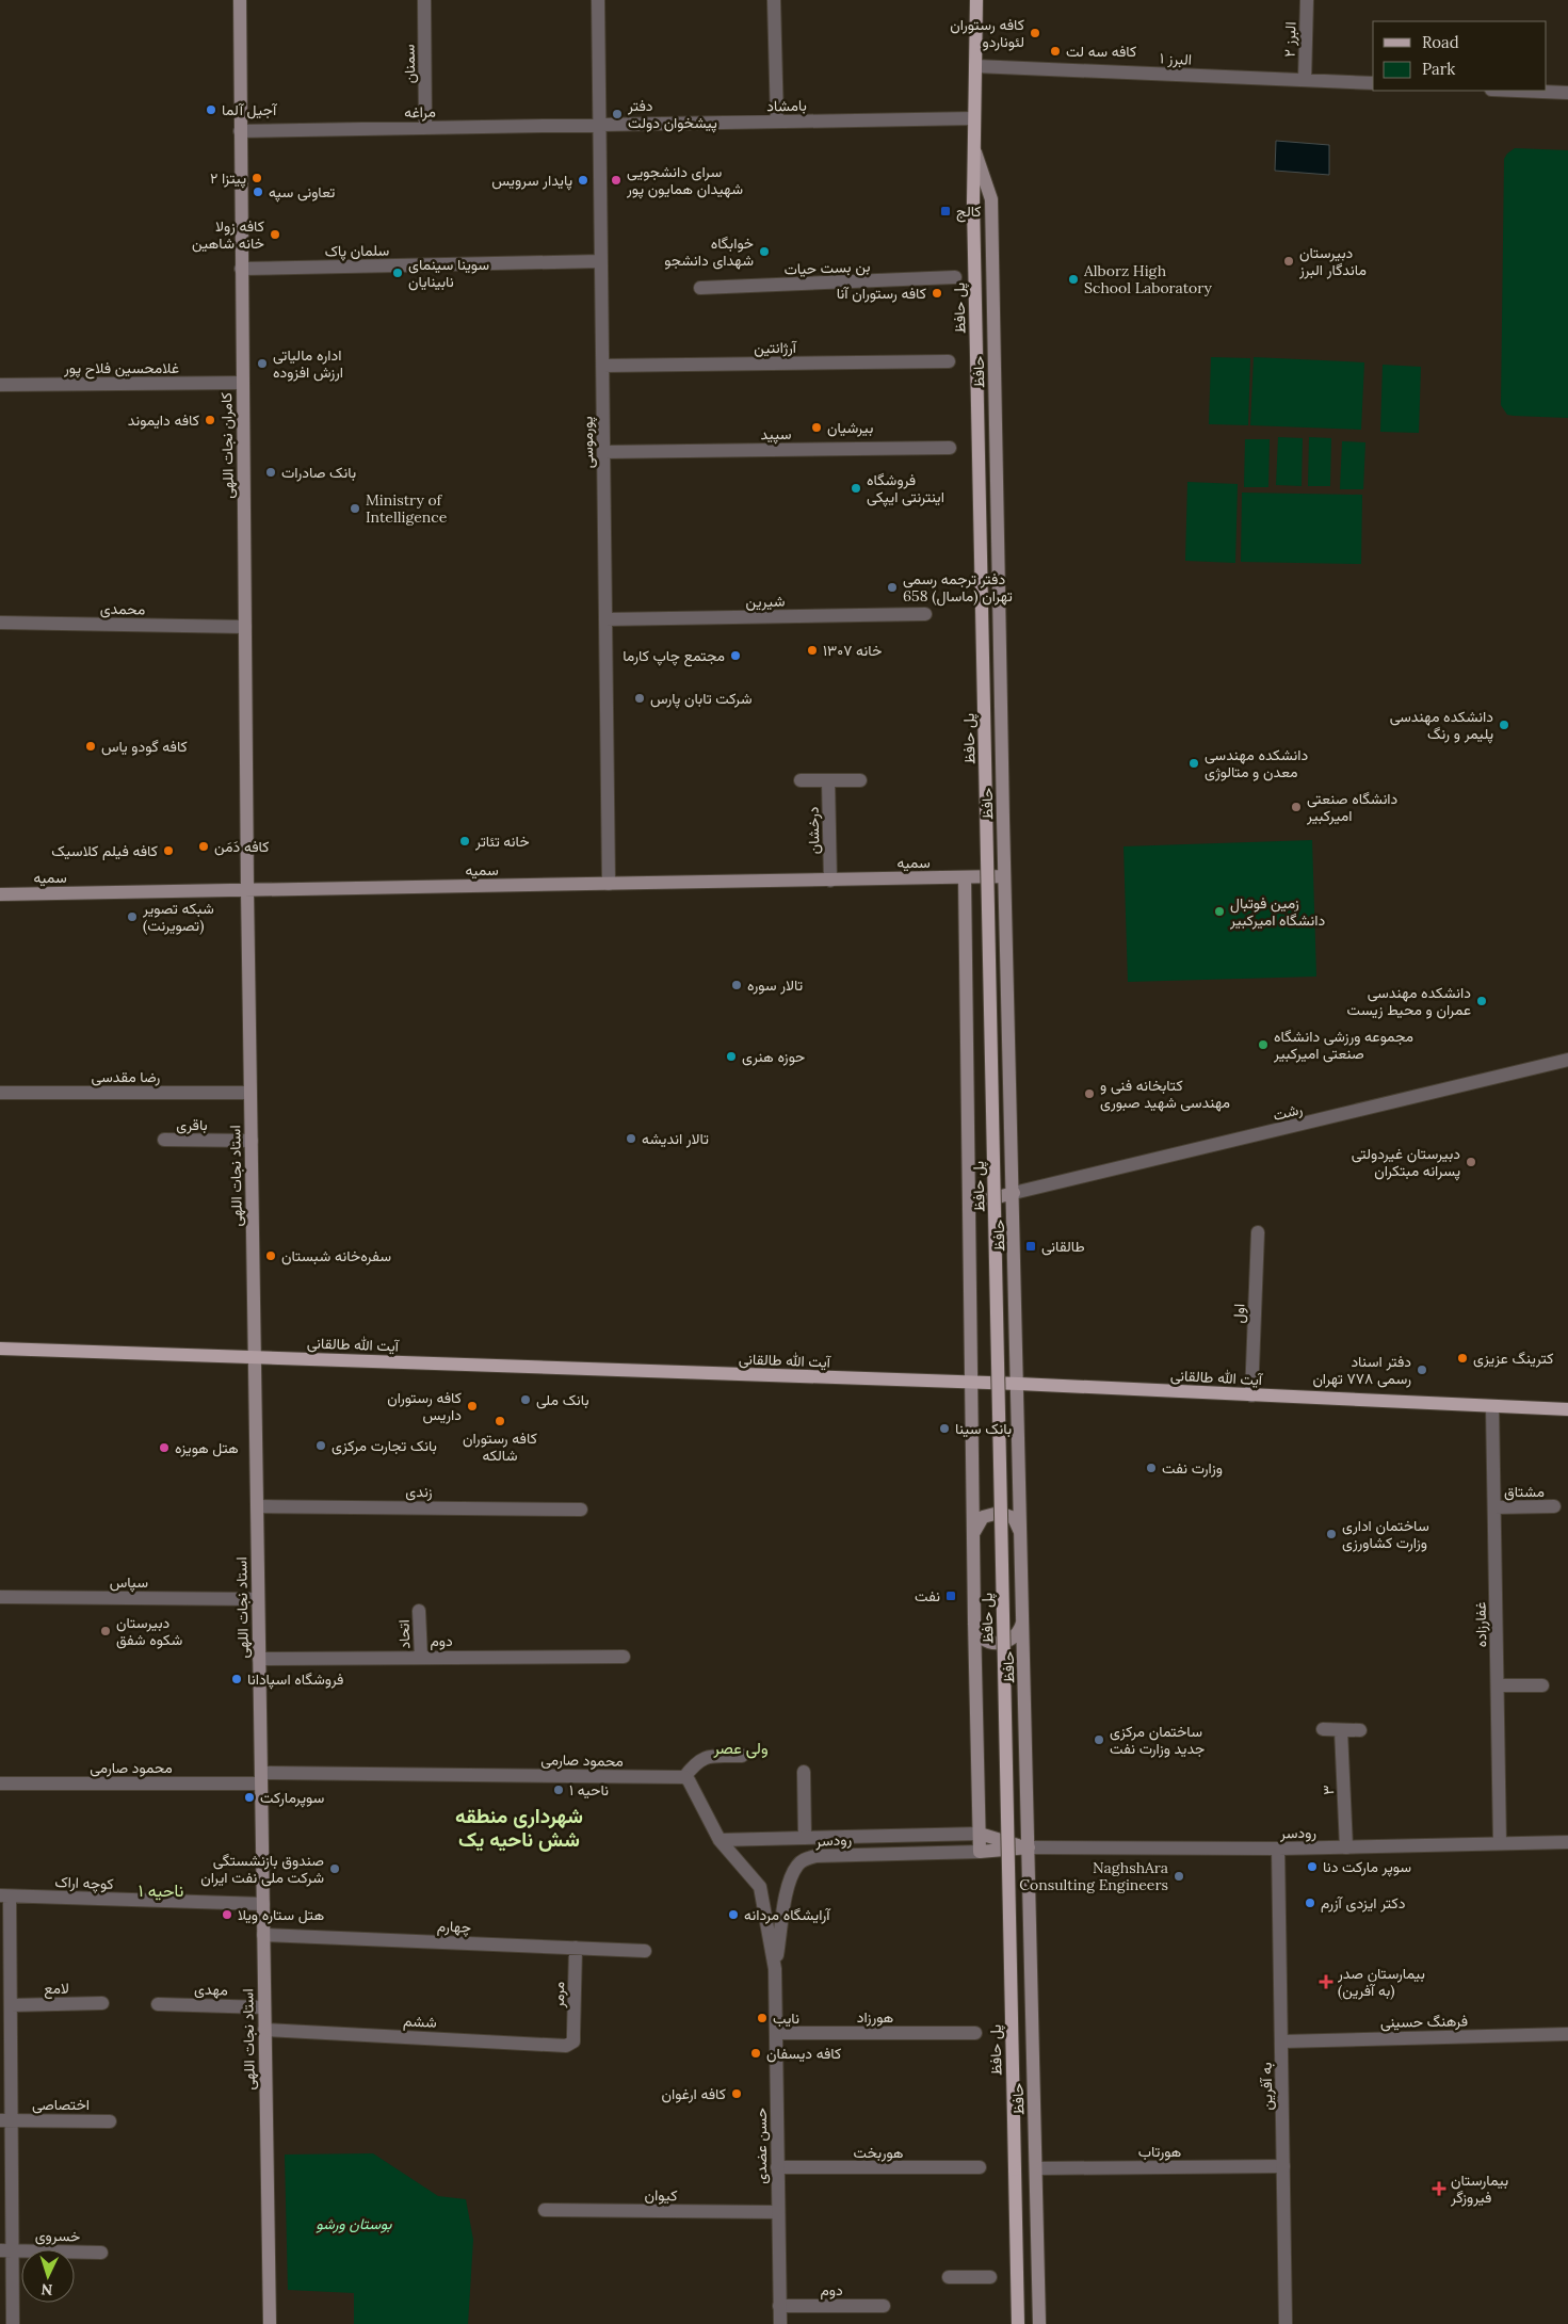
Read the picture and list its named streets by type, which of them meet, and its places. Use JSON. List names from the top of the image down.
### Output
{
  "streets": {
    "main road": [
      "پل حافظ",
      "حافظ",
      "کامران نجات اللهی",
      "سمیه",
      "استاد نجات اللهی",
      "آیت الله طالقانی"
    ],
    "street": [
      "البرز ۲",
      "البرز ۱",
      "سمنان",
      "بامشاد",
      "مراغه",
      "سلمان پاک",
      "بن بست حیات",
      "آرژانتین",
      "غلامحسین فلاح‌ پور",
      "سپید",
      "پورموسی",
      "شیرین",
      "محمدی",
      "درخشان",
      "رضا مقدسی",
      "رشت",
      "باقری",
      "اول",
      "زندی",
      "مشتاق",
      "سپاس",
      "غفارزاده",
      "اتحاد",
      "دوم",
      "محمود صارمی",
      "۳",
      "رودسر",
      "کوچه اراک",
      "چهارم",
      "لامع",
      "مهدی",
      "مرمر",
      "هورزاد",
      "ششم",
      "فرهنگ حسینی",
      "به آفرین",
      "اختصاصی",
      "حسن عضدی",
      "هورتاب",
      "هوربخت",
      "کیوان",
      "خسروی"
    ]
  },
  "crossings": [
    ["البرز ۲", "البرز ۱"],
    ["البرز ۱", "حافظ"],
    ["سمنان", "مراغه"],
    ["بامشاد", "مراغه"],
    ["بامشاد", "حافظ"],
    ["بامشاد", "پورموسی"],
    ["مراغه", "پورموسی"],
    ["مراغه", "کامران نجات اللهی"],
    ["سلمان پاک", "پورموسی"],
    ["سلمان پاک", "کامران نجات اللهی"],
    ["پل حافظ", "حافظ"],
    ["آرژانتین", "پورموسی"],
    ["غلامحسین فلاح‌ پور", "کامران نجات اللهی"],
    ["حافظ", "سمیه"],
    ["حافظ", "رشت"],
    ["حافظ", "آیت الله طالقانی"],
    ["حافظ", "رودسر"],
    ["حافظ", "هورتاب"],
    ["سپید", "پورموسی"],
    ["پورموسی", "شیرین"],
    ["پورموسی", "سمیه"],
    ["کامران نجات اللهی", "محمدی"],
    ["کامران نجات اللهی", "سمیه"],
    ["کامران نجات اللهی", "استاد نجات اللهی"],
    ["درخشان", "سمیه"],
    ["سمیه", "استاد نجات اللهی"],
    ["رضا مقدسی", "استاد نجات اللهی"],
    ["باقری", "استاد نجات اللهی"],
    ["استاد نجات اللهی", "آیت الله طالقانی"],
    ["استاد نجات اللهی", "زندی"],
    ["استاد نجات اللهی", "سپاس"],
    ["استاد نجات اللهی", "دوم"],
    ["استاد نجات اللهی", "محمود صارمی"],
    ["استاد نجات اللهی", "کوچه اراک"],
    ["استاد نجات اللهی", "چهارم"],
    ["استاد نجات اللهی", "مهدی"],
    ["استاد نجات اللهی", "ششم"],
    ["اول", "آیت الله طالقانی"],
    ["آیت الله طالقانی", "غفارزاده"],
    ["مشتاق", "غفارزاده"],
    ["غفارزاده", "رودسر"],
    ["اتحاد", "دوم"],
    ["دوم", "حسن عضدی"],
    ["۳", "رودسر"],
    ["رودسر", "به آفرین"],
    ["رودسر", "حسن عضدی"],
    ["چهارم", "مرمر"],
    ["مرمر", "ششم"],
    ["هورزاد", "حسن عضدی"],
    ["فرهنگ حسینی", "به آفرین"],
    ["به آفرین", "هورتاب"],
    ["حسن عضدی", "هوربخت"],
    ["حسن عضدی", "کیوان"]
  ],
  "districts": ["ولی عصر", "شهرداری منطقه شش ناحیه یک", "ناحیه ۱"],
  "parks": ["بوستان ورشو"],
  "places": {
    "other": [
      "کافه رستوران لئوناردو",
      "کافه سه لت",
      "آجیل آلما",
      "دفتر پیشخوان دولت",
      "پیتزا ۲",
      "پایدار سرویس",
      "سرای دانشجویی شهیدان همایون پور",
      "تعاونی سپه",
      "کافه زولا خانه شاهین",
      "خوابگاه شهدای دانشجو",
      "دبیرستان ماندگار البرز",
      "سوینا سینمای نابینایان",
      "Alborz High School Laboratory",
      "کافه رستوران آنا",
      "اداره مالیاتی ارزش افزوده",
      "کافه دایموند",
      "بيرشيان",
      "بانک صادرات",
      "فروشگاه اینترنتی ایپکی",
      "Ministry of Intelligence",
      "دفتر ترجمه رسمی 658 تهران (ماسال)",
      "خانه ۱۳۰۷",
      "مجتمع چاپ کارما",
      "شرکت تابان پارس",
      "دانشکده مهندسی پلیمر و رنگ",
      "کافه گودو یاس",
      "دانشکده مهندسی معدن و متالوژی",
      "دانشگاه صنعتی امیرکبیر",
      "خانه تئاتر",
      "کافه دَمَن",
      "کافه فیلم کلاسیک",
      "زمین فوتبال دانشگاه امیرکبیر",
      "شبکه تصویر (تصویرنت)",
      "تالار سوره",
      "دانشکده مهندسی عمران و محیط زیست",
      "مجموعه ورزشی دانشگاه صنعتی امیرکبیر",
      "حوزه هنری",
      "کتابخانه فنی و مهندسی شهید صبوری",
      "تالار اندیشه",
      "دبیرستان غیردولتی پسرانه مبتکران",
      "سفره‌خانه شبستان",
      "کترینگ عزیزی",
      "دفتر اسناد رسمی ۷۷۸ تهران",
      "بانک ملی",
      "کافه رستوران داریس",
      "کافه رستوران شالکه",
      "بانک سینا",
      "بانک تجارت مرکزی",
      "هتل هویزه",
      "وزارت نفت",
      "ساختمان اداری وزارت کشاورزی",
      "دبیرستان شکوه شفق",
      "فروشگاه اسپادانا",
      "ساختمان مرکزی جدید وزارت نفت",
      "ناحیه ۱",
      "سوپرمارکت",
      "سوپر مارکت دنا",
      "صندوق بازنشستگی شرکت ملی نفت ایران",
      "NaghshAra Consulting Engineers",
      "دکتر ایزدی آزرم",
      "هتل ستاره ویلا",
      "آرایشگاه مردانه",
      "نایب",
      "کافه دیسفان",
      "کافه ارغوان"
    ],
    "transit": ["کالج", "طالقانی", "نفت"],
    "health": ["بیمارستان صدر (به آفرین)", "بیمارستان فیروزگر"]
  },
  "legend": ["Road", "Park"],
  "north": "bottom"
}
